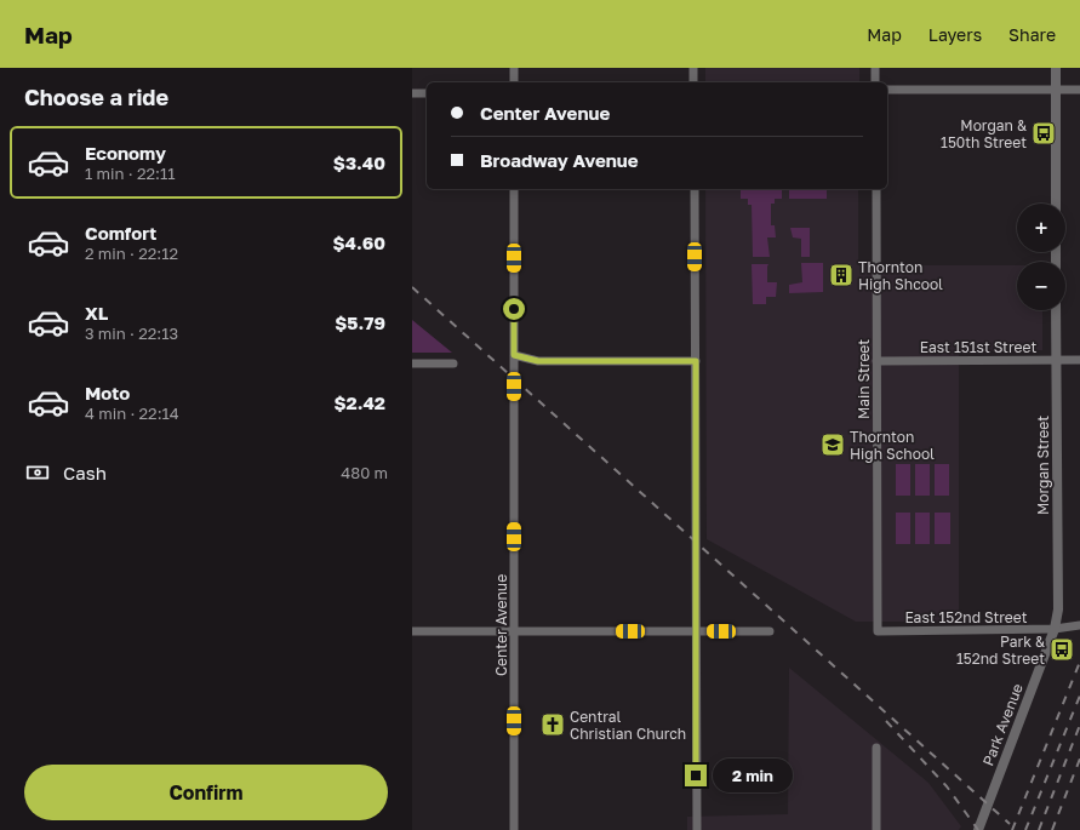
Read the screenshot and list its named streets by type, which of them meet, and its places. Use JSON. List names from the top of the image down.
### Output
{
  "streets": {
    "street": [
      "East 151st Street",
      "Main Street",
      "Morgan Street",
      "East 152nd Street",
      "Center Avenue",
      "Park Avenue"
    ]
  },
  "crossings": [
    ["East 151st Street", "Main Street"],
    ["East 151st Street", "Morgan Street"],
    ["Main Street", "East 152nd Street"],
    ["Morgan Street", "East 152nd Street"],
    ["Morgan Street", "Park Avenue"],
    ["East 152nd Street", "Park Avenue"]
  ],
  "places": {
    "bus stop": ["Morgan & 150th Street", "Park & 152nd Street"],
    "building": ["Thornton High Shcool"],
    "school or university": ["Thornton High School"],
    "church": ["Central Christian Church"]
  },
  "page": {
    "header": "Map",
    "nav": ["Map", "Layers", "Share"],
    "heading": "Choose a ride",
    "banner": ["Center Avenue", "Broadway Avenue"],
    "list": [
      {
        "name": "Economy",
        "note": "1 min · 22:11",
        "value": "$3.40"
      },
      {
        "name": "Comfort",
        "note": "2 min · 22:12",
        "value": "$4.60"
      },
      {
        "name": "XL",
        "note": "3 min · 22:13",
        "value": "$5.79"
      },
      {
        "name": "Moto",
        "note": "4 min · 22:14",
        "value": "$2.42"
      }
    ],
    "map_buttons": ["+", "−"],
    "pay": ["Cash", "480 m"],
    "buttons": "Confirm",
    "bubble": "2 min"
  }
}
